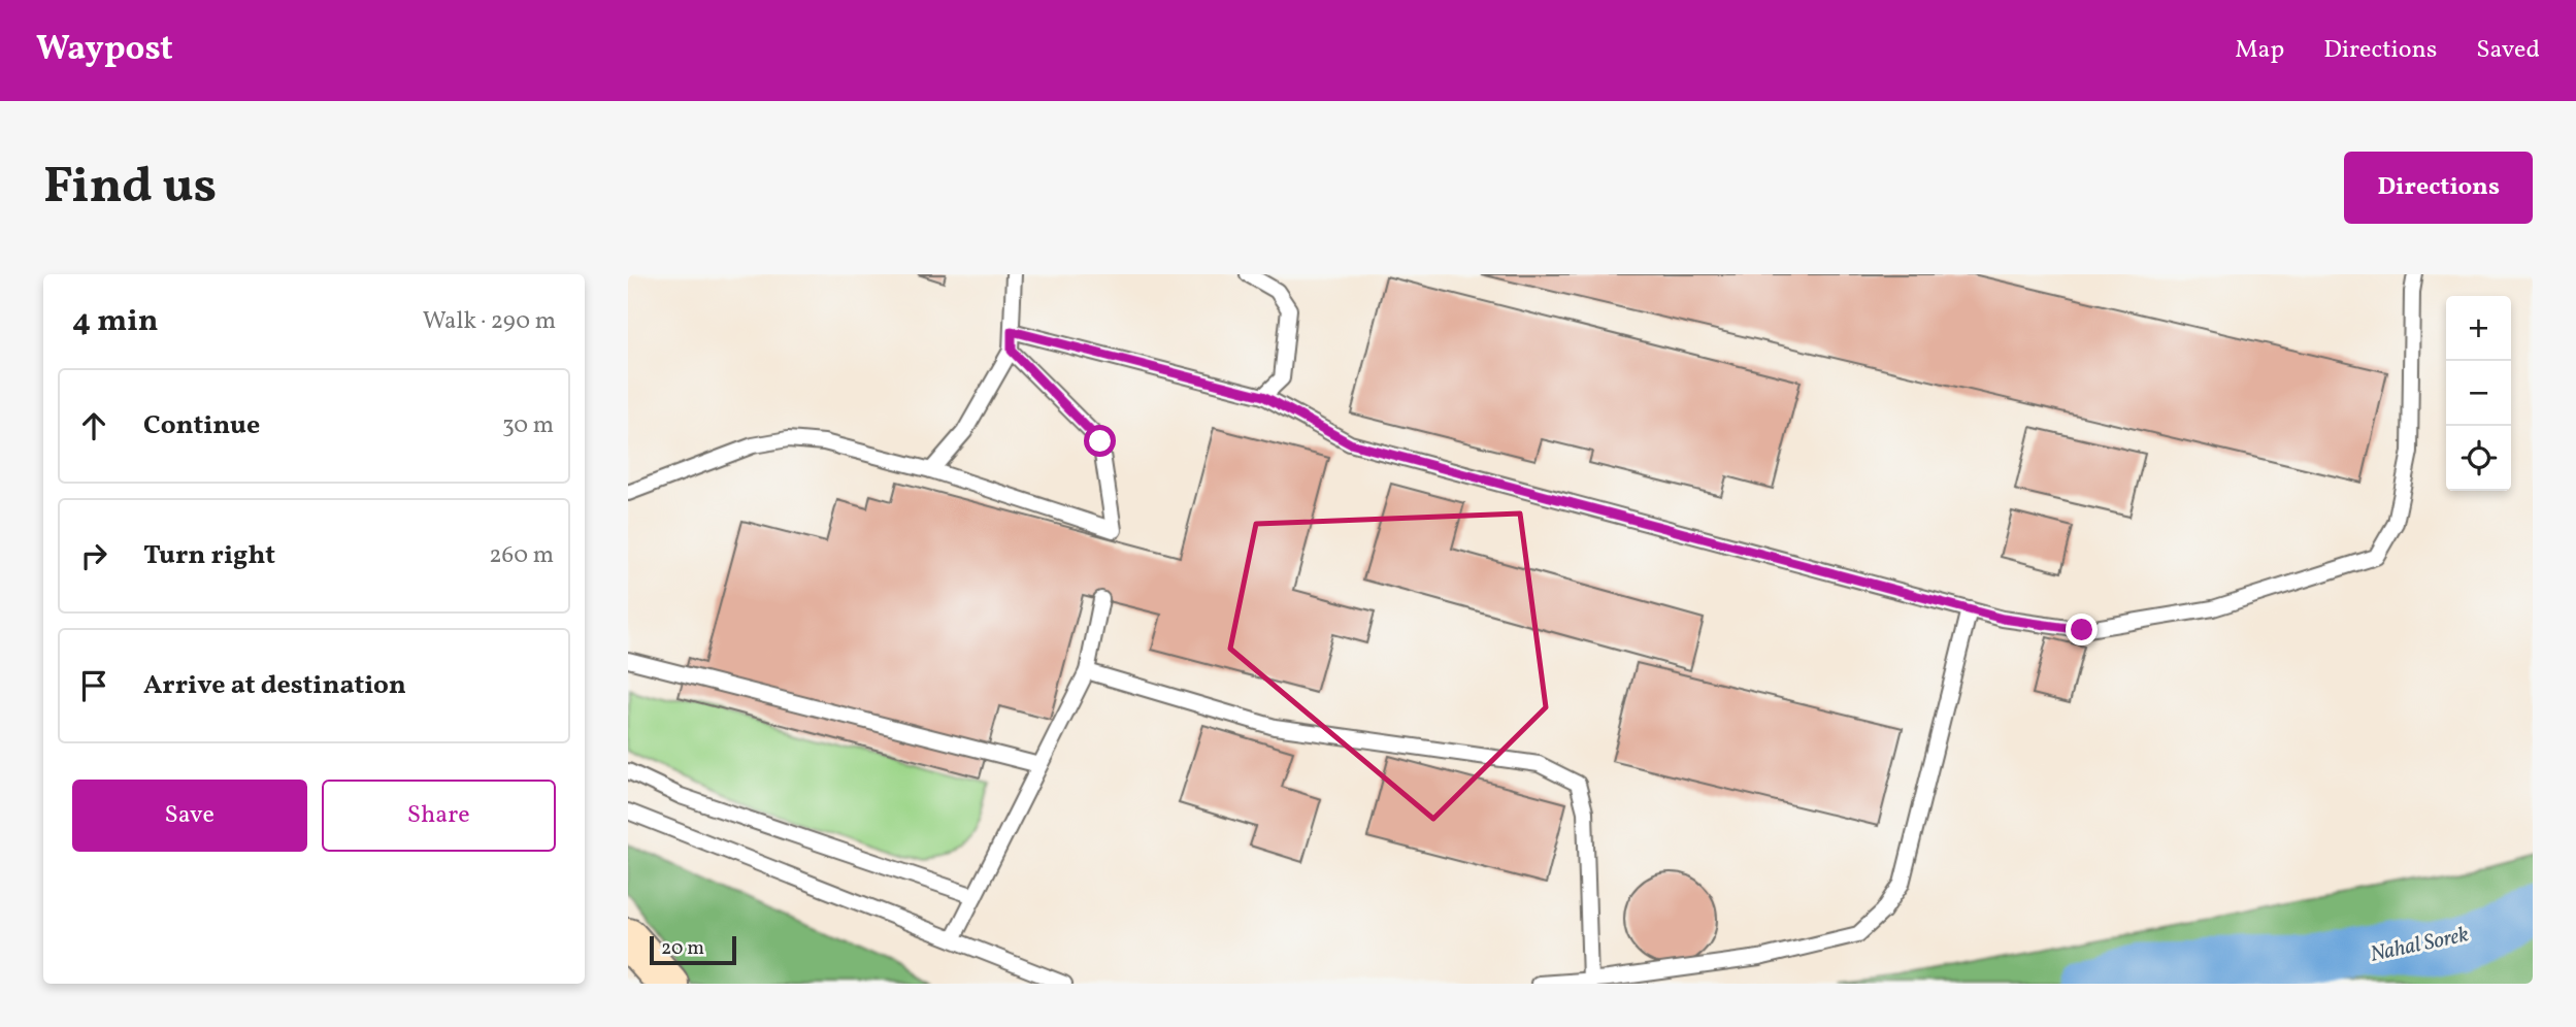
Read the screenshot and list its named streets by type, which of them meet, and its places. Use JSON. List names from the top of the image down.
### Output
{
  "water": ["Nahal Sorek"],
  "scale_bar": "20 m",
  "page": {
    "header": "Waypost",
    "nav": ["Map", "Directions", "Saved"],
    "buttons": [
      "Directions",
      ["Save", "Share"]
    ],
    "title": "Find us",
    "heading": ["4 min", "Walk · 290 m"],
    "map_buttons": ["+", "−"],
    "list": [
      ["Continue", "30 m"],
      ["Turn right", "260 m"],
      "Arrive at destination"
    ],
    "scale": "20 m"
  }
}
